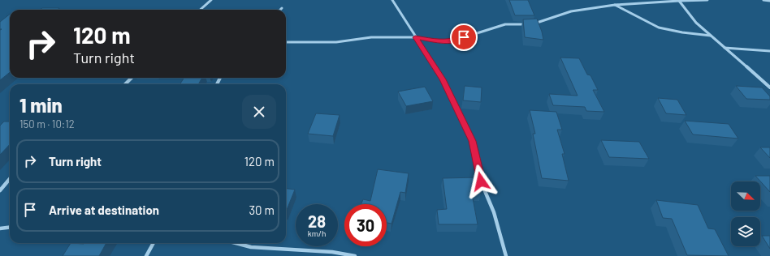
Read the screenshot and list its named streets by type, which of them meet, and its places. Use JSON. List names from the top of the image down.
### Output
{
  "north": "bottom right",
  "page": {
    "turn": ["120 m", "Turn right"],
    "heading": ["1 min", "150 m · 10:12"],
    "list": [
      {
        "name": "Turn right",
        "value": "120 m"
      },
      {
        "name": "Arrive at destination",
        "value": "30 m"
      }
    ],
    "speed": "28 km/h",
    "limit": "30"
  }
}
